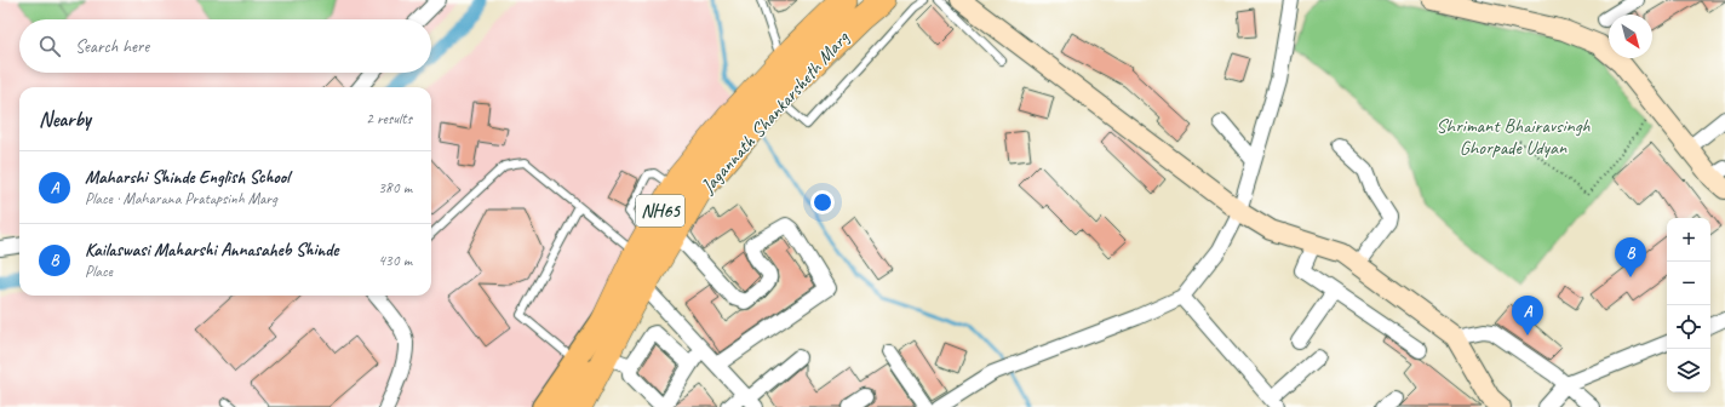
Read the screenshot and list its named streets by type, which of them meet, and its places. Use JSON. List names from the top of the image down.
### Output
{
  "streets": {
    "highway": ["Jagannath Shankarsheth Marg", "NH65"]
  },
  "parks": ["Shrimant Bhairavsingh Ghorpade Udyan"],
  "north": "bottom right",
  "page": {
    "search": "Search here",
    "heading": ["Nearby", "2 results"],
    "list": [
      {
        "mark": "A",
        "name": "Maharshi Shinde English School",
        "note": "Place · Maharana Pratapsinh Marg",
        "value": "380 m"
      },
      {
        "mark": "B",
        "name": "Kailaswasi Maharshi Annasaheb Shinde",
        "note": "Place",
        "value": "430 m"
      }
    ],
    "map_buttons": ["+", "−"],
    "pins": ["B", "A"]
  }
}
